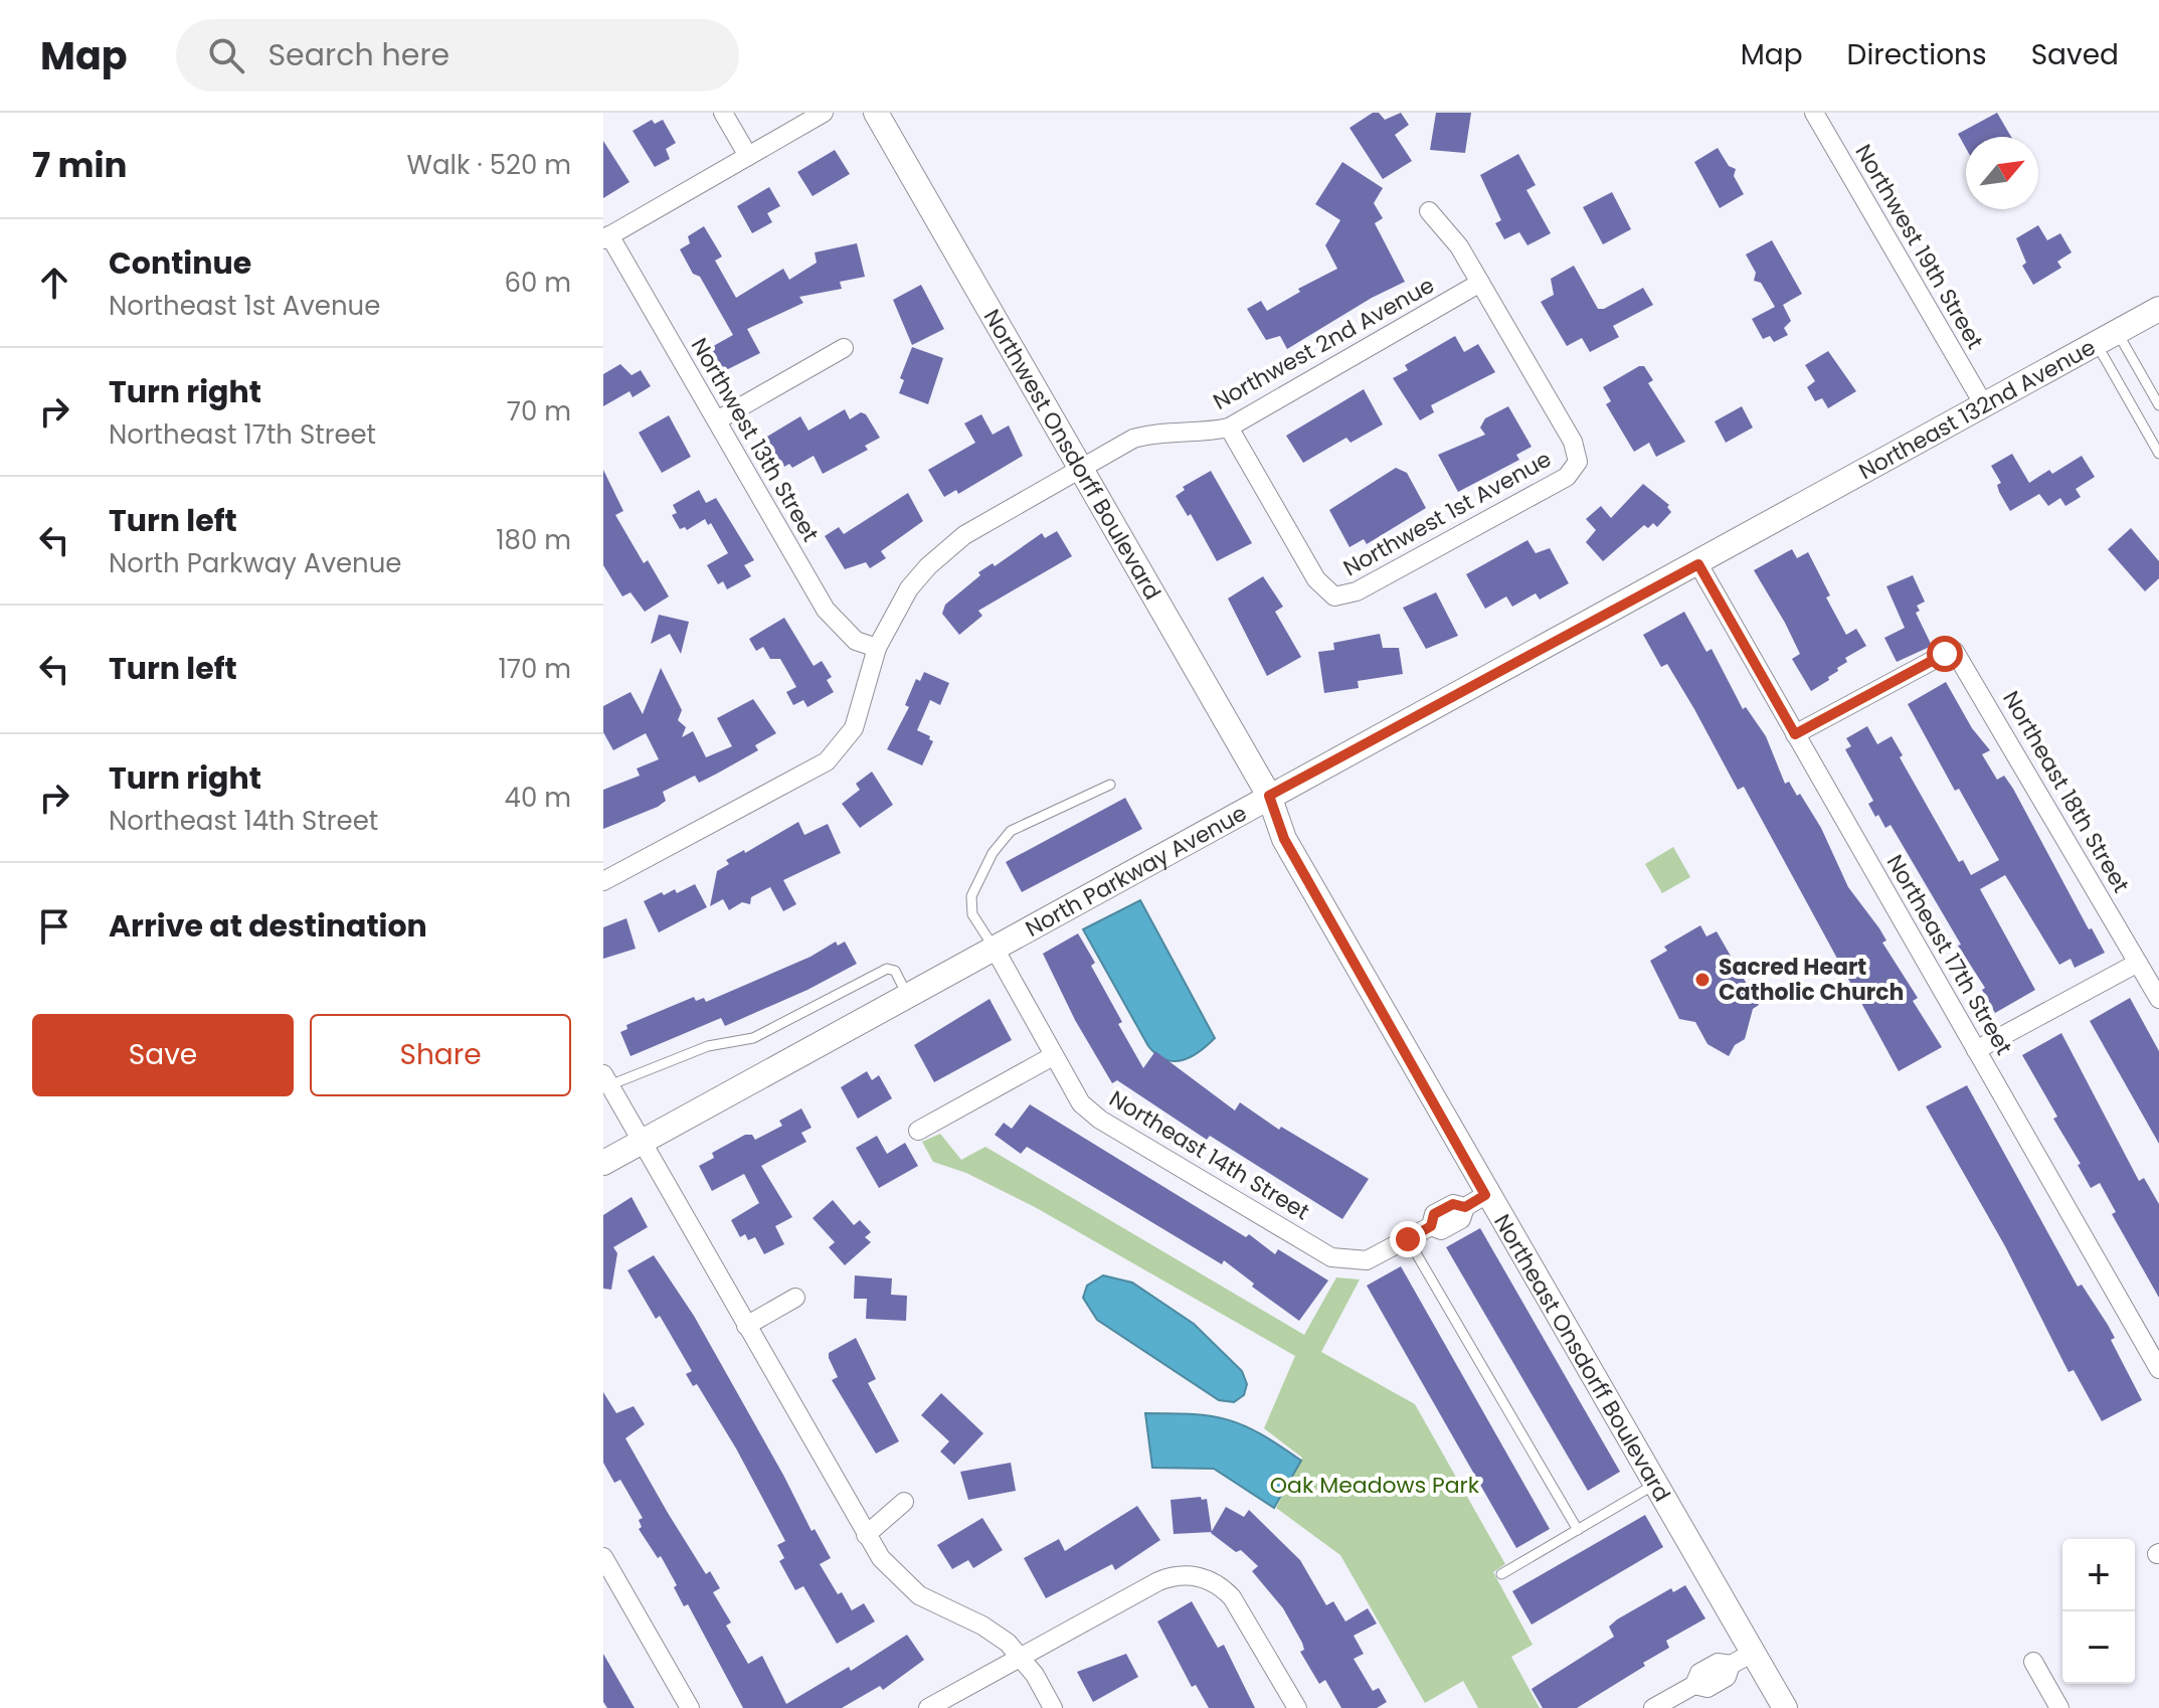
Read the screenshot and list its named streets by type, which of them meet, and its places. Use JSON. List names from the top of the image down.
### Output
{
  "streets": {
    "street": [
      "Northwest 19th Street",
      "Northwest 2nd Avenue",
      "Northeast 132nd Avenue",
      "Northwest 13th Street",
      "Northwest Onsdorff Boulevard",
      "Northwest 1st Avenue",
      "Northeast 18th Street",
      "North Parkway Avenue",
      "Northeast 17th Street",
      "Northeast 14th Street",
      "Northeast Onsdorff Boulevard"
    ]
  },
  "crossings": [
    ["Northwest 19th Street", "Northeast 132nd Avenue"],
    ["Northwest 2nd Avenue", "Northwest 13th Street"],
    ["Northwest 2nd Avenue", "Northwest Onsdorff Boulevard"],
    ["Northwest 2nd Avenue", "Northwest 1st Avenue"],
    ["Northeast 132nd Avenue", "North Parkway Avenue"],
    ["Northwest Onsdorff Boulevard", "North Parkway Avenue"],
    ["Northwest Onsdorff Boulevard", "Northeast Onsdorff Boulevard"],
    ["Northeast 18th Street", "Northeast 17th Street"],
    ["North Parkway Avenue", "Northeast 17th Street"],
    ["North Parkway Avenue", "Northeast 14th Street"],
    ["North Parkway Avenue", "Northeast Onsdorff Boulevard"],
    ["Northeast 14th Street", "Northeast Onsdorff Boulevard"]
  ],
  "parks": ["Oak Meadows Park"],
  "places": ["Sacred Heart Catholic Church"],
  "north": "top right",
  "page": {
    "header": "Map",
    "search": "Search here",
    "nav": ["Map", "Directions", "Saved"],
    "heading": ["7 min", "Walk · 520 m"],
    "list": [
      ["Continue", "Northeast 1st Avenue", "60 m"],
      ["Turn right", "Northeast 17th Street", "70 m"],
      ["Turn left", "North Parkway Avenue", "180 m"],
      ["Turn left", "170 m"],
      ["Turn right", "Northeast 14th Street", "40 m"],
      "Arrive at destination"
    ],
    "buttons": ["Save", "Share"],
    "map_buttons": ["+", "−"]
  }
}
